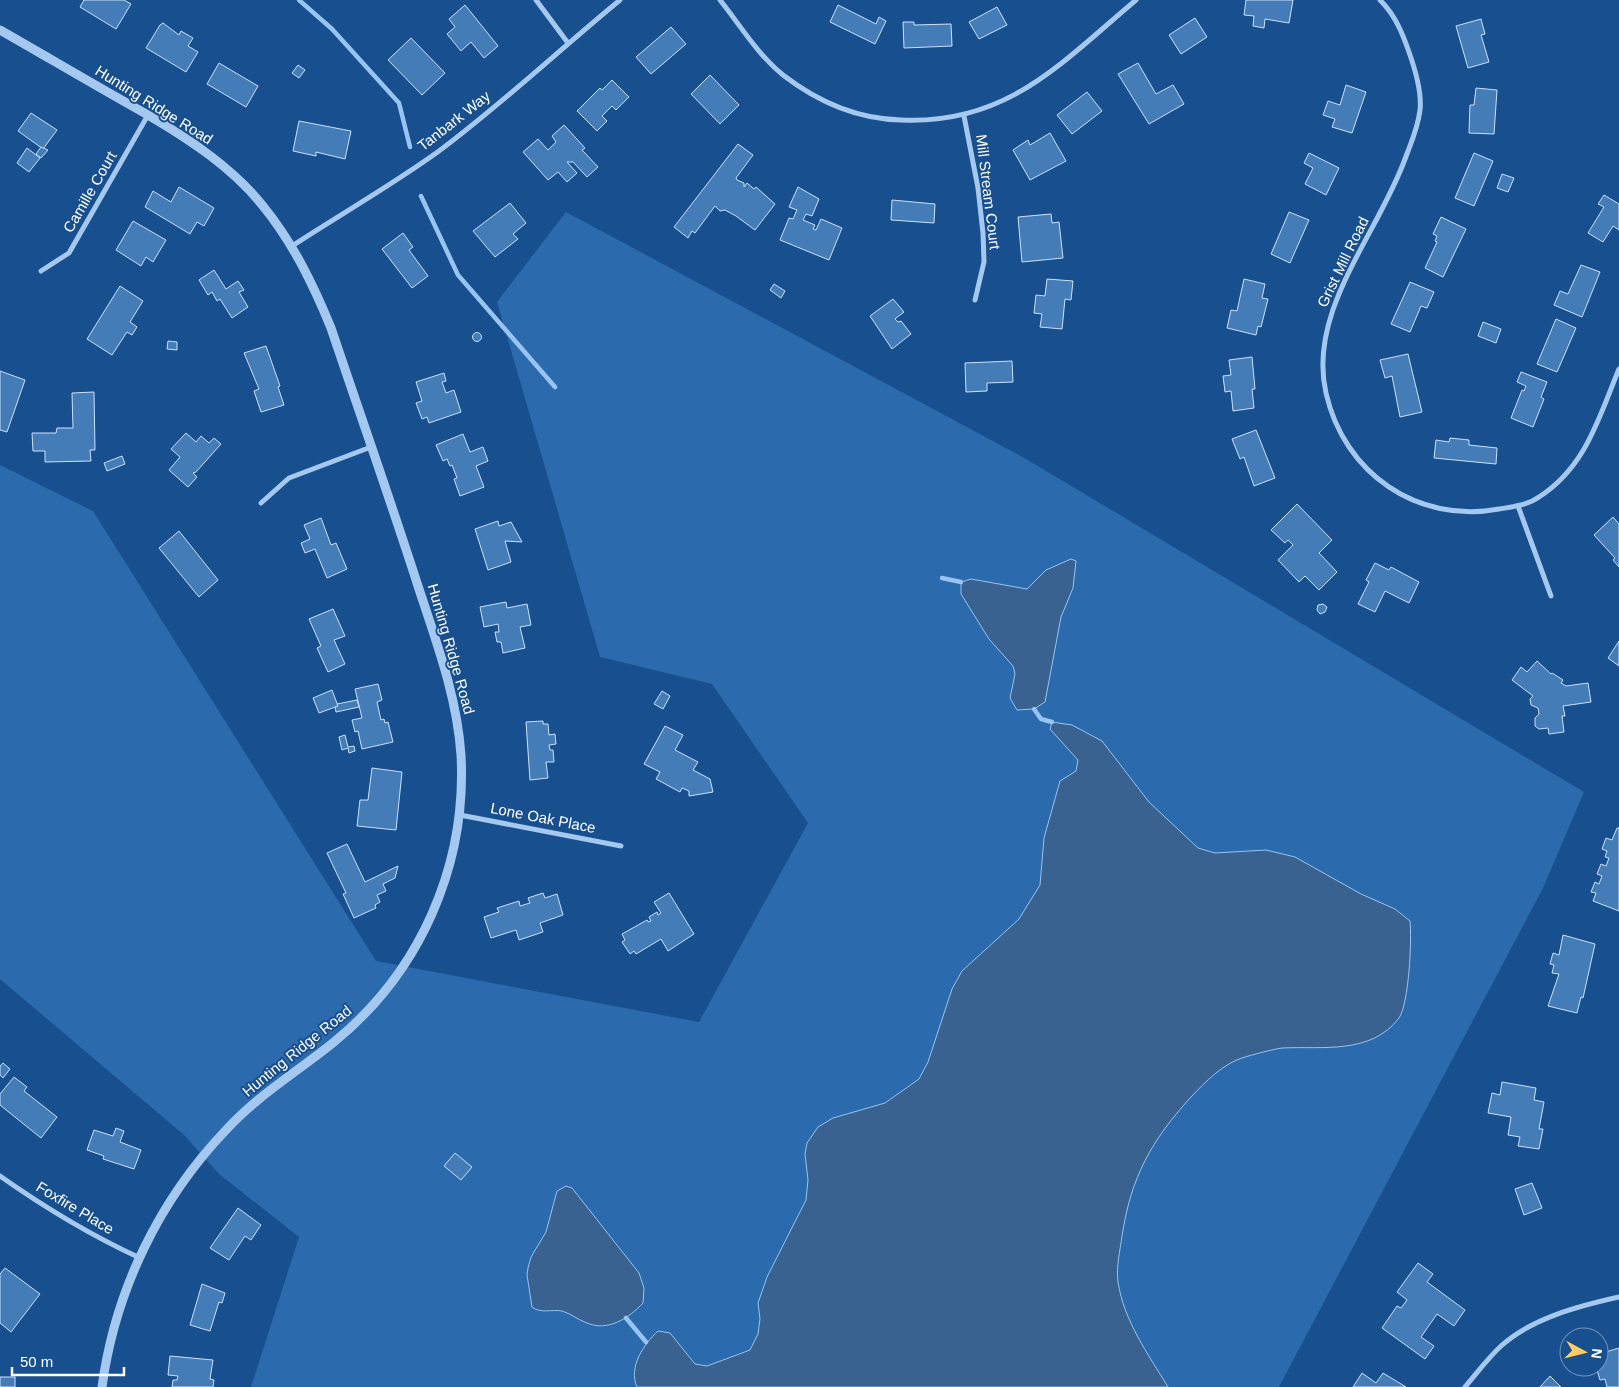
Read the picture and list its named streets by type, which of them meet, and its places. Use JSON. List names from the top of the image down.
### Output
{
  "streets": {
    "street": [
      "Hunting Ridge Road",
      "Tanbark Way",
      "Camille Court",
      "Mill Stream Court",
      "Grist Mill Road",
      "Lone Oak Place",
      "Foxfire Place"
    ]
  },
  "crossings": [
    ["Hunting Ridge Road", "Tanbark Way"],
    ["Hunting Ridge Road", "Camille Court"],
    ["Hunting Ridge Road", "Lone Oak Place"],
    ["Hunting Ridge Road", "Foxfire Place"]
  ],
  "scale_bar": "50 m",
  "north": "right"
}
